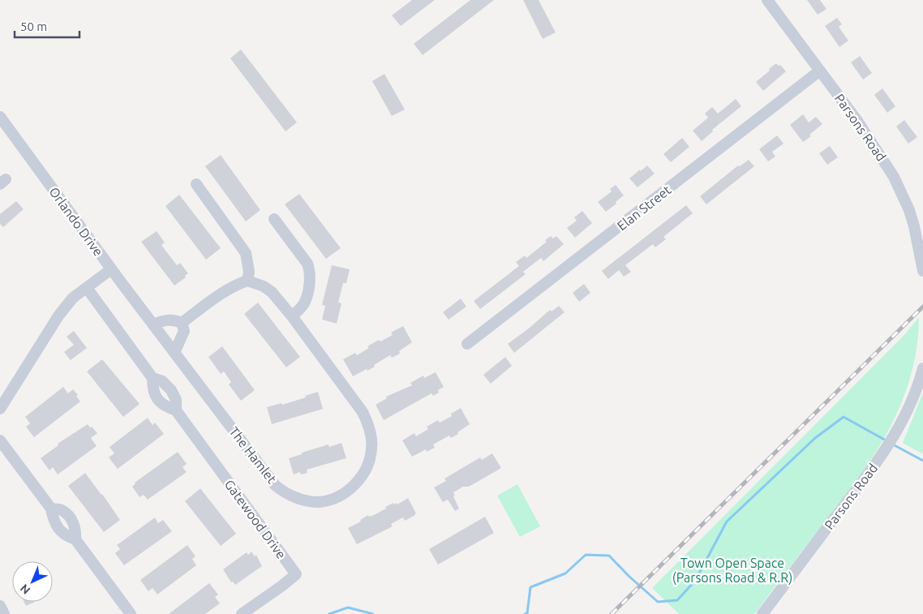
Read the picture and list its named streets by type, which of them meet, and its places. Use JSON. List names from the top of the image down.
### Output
{
  "streets": {
    "street": [
      "Parsons Road",
      "Elan Street",
      "Orlando Drive",
      "The Hamlet",
      "Gatewood Drive"
    ]
  },
  "crossings": [
    ["Parsons Road", "Elan Street"],
    ["Orlando Drive", "The Hamlet"]
  ],
  "parks": ["Town Open Space (Parsons Road & R.R)"],
  "scale_bar": "50 m",
  "north": "bottom left"
}
